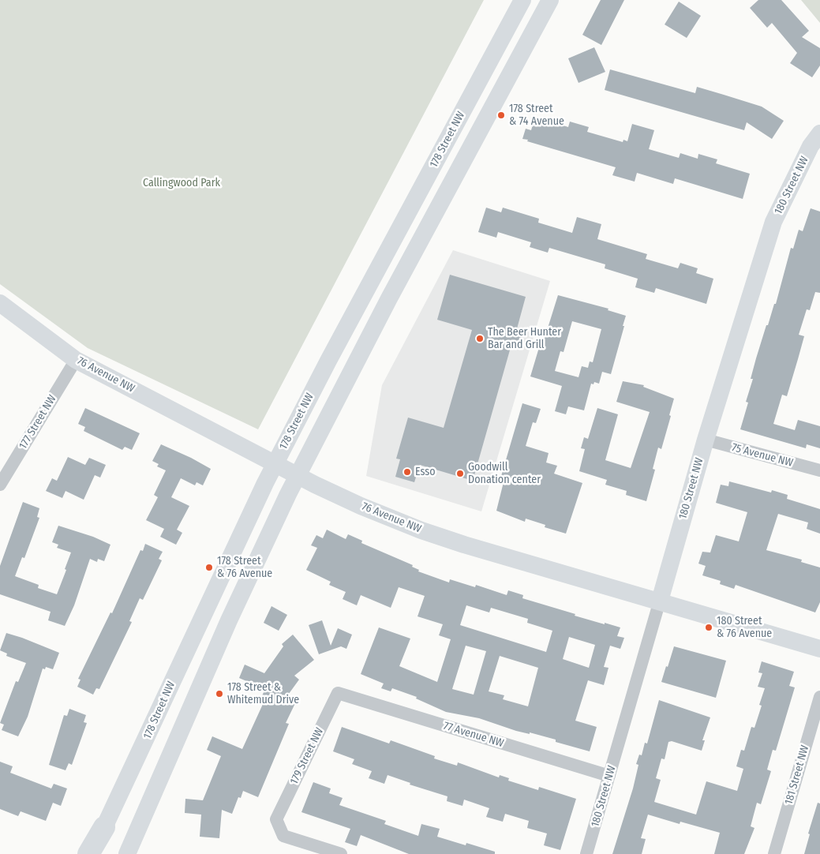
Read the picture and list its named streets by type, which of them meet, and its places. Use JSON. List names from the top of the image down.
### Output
{
  "streets": {
    "main road": ["178 Street NW", "180 Street NW", "76 Avenue NW"],
    "street": [
      "177 Street NW",
      "75 Avenue NW",
      "77 Avenue NW",
      "179 Street NW",
      "181 Street NW"
    ]
  },
  "crossings": [
    ["178 Street NW", "76 Avenue NW"],
    ["180 Street NW", "76 Avenue NW"],
    ["180 Street NW", "75 Avenue NW"],
    ["180 Street NW", "77 Avenue NW"],
    ["76 Avenue NW", "177 Street NW"],
    ["77 Avenue NW", "179 Street NW"]
  ],
  "parks": ["Callingwood Park"],
  "places": [
    "178 Street & 74 Avenue",
    "The Beer Hunter Bar and Grill",
    "Esso",
    "Goodwill Donation center",
    "178 Street & 76 Avenue",
    "180 Street & 76 Avenue",
    "178 Street & Whitemud Drive"
  ]
}
